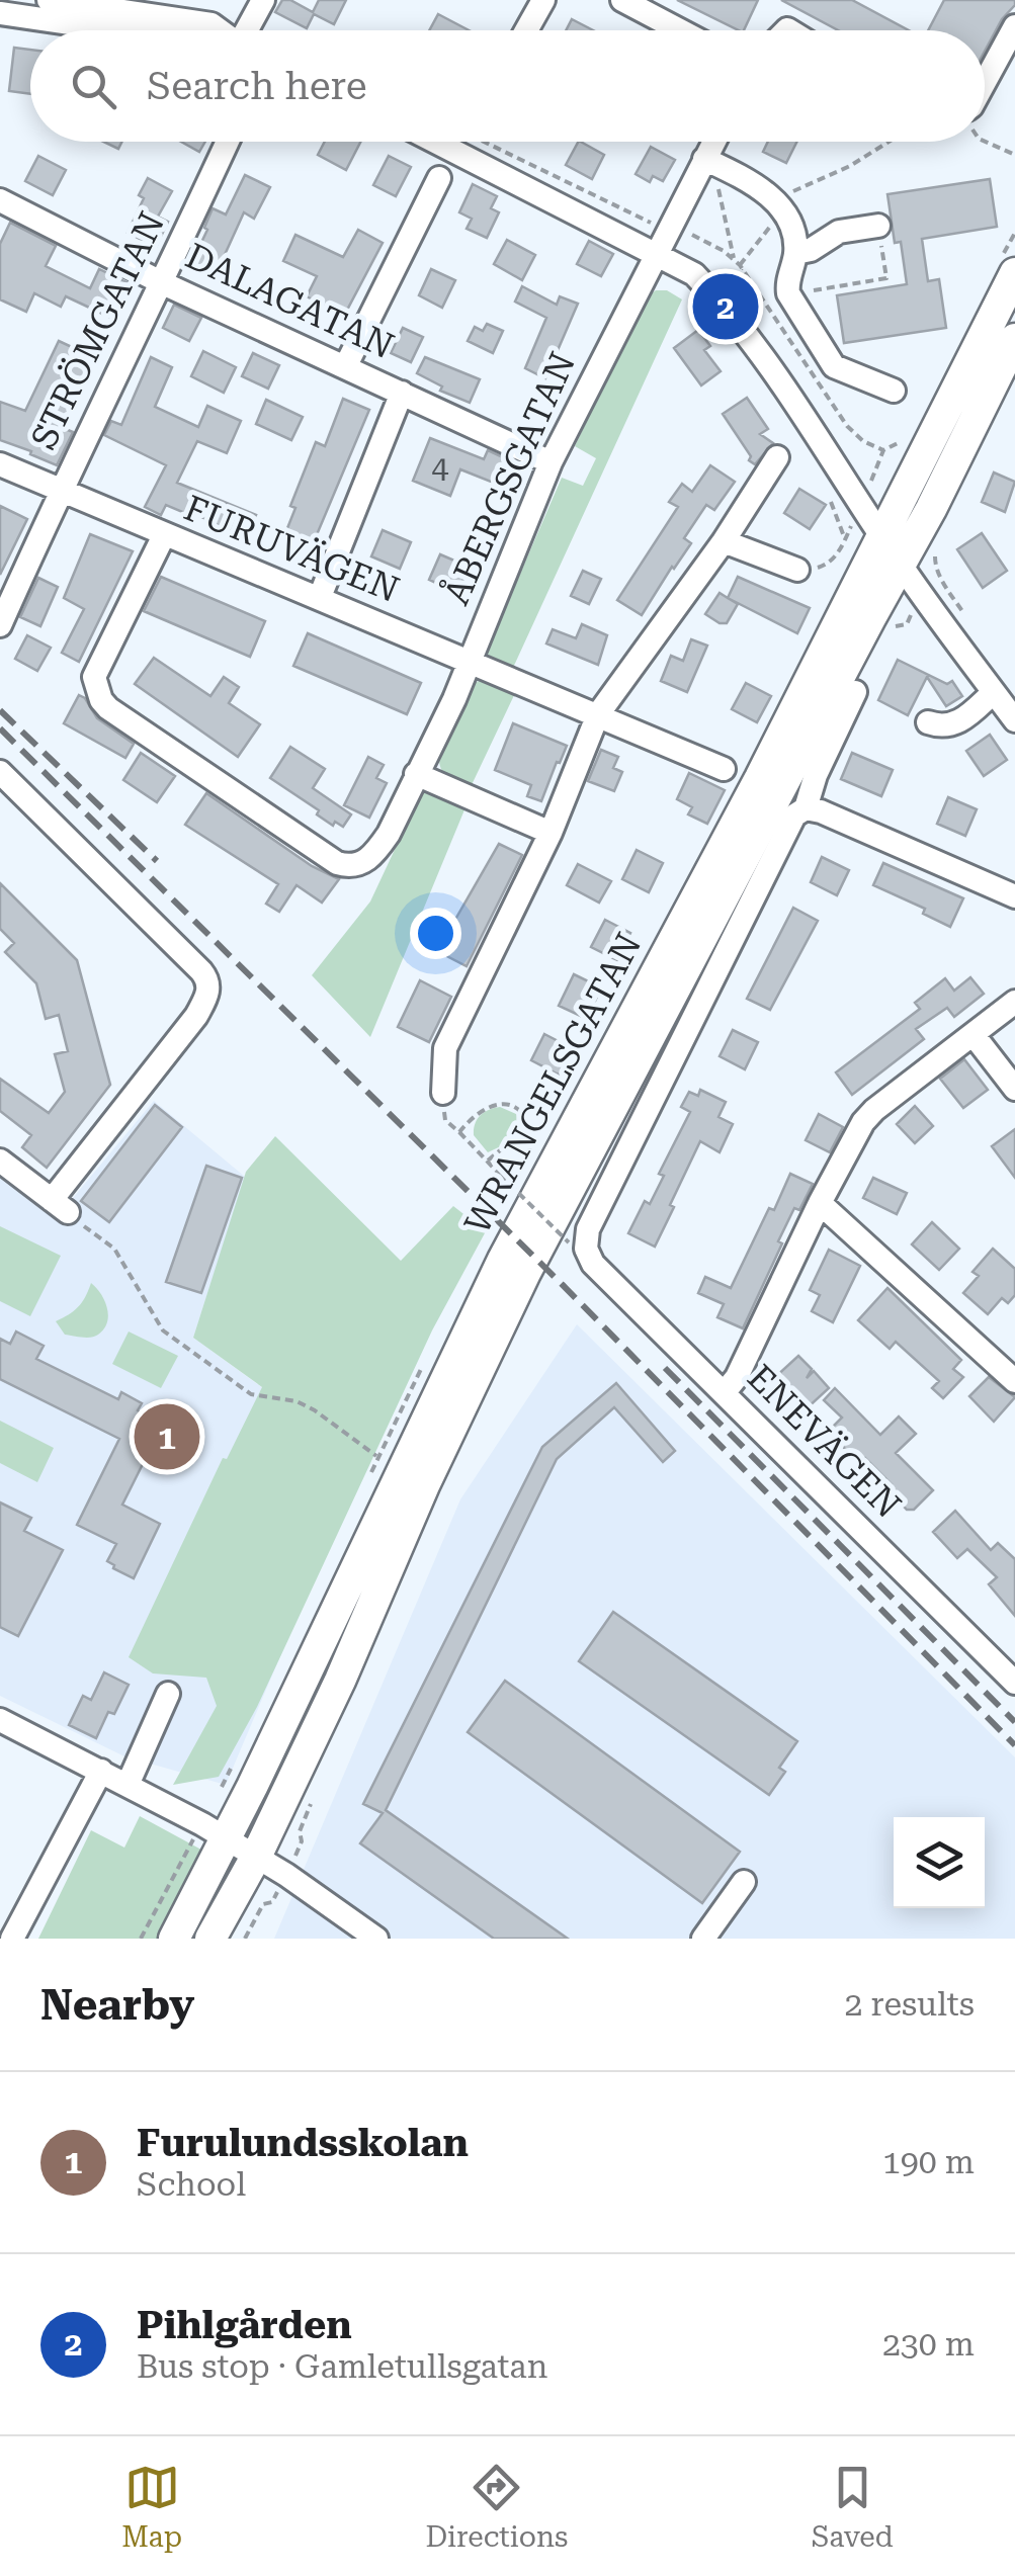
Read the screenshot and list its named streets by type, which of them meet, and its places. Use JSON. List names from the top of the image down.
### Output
{
  "streets": {
    "main road": ["WRANGELSGATAN"],
    "street": [
      "DALAGATAN",
      "STRÖMGATAN",
      "ÅBERGSGATAN",
      "FURUVÄGEN",
      "ENEVÄGEN"
    ]
  },
  "crossings": [
    ["DALAGATAN", "STRÖMGATAN"],
    ["DALAGATAN", "ÅBERGSGATAN"],
    ["STRÖMGATAN", "FURUVÄGEN"],
    ["ÅBERGSGATAN", "FURUVÄGEN"]
  ],
  "house_numbers": ["4"],
  "page": {
    "search": "Search here",
    "pins": ["2", "1"],
    "heading": ["Nearby", "2 results"],
    "list": [
      {
        "mark": "1",
        "name": "Furulundsskolan",
        "note": "School",
        "value": "190 m"
      },
      {
        "mark": "2",
        "name": "Pihlgården",
        "note": "Bus stop · Gamletullsgatan",
        "value": "230 m"
      }
    ],
    "nav": ["Map", "Directions", "Saved"]
  }
}
